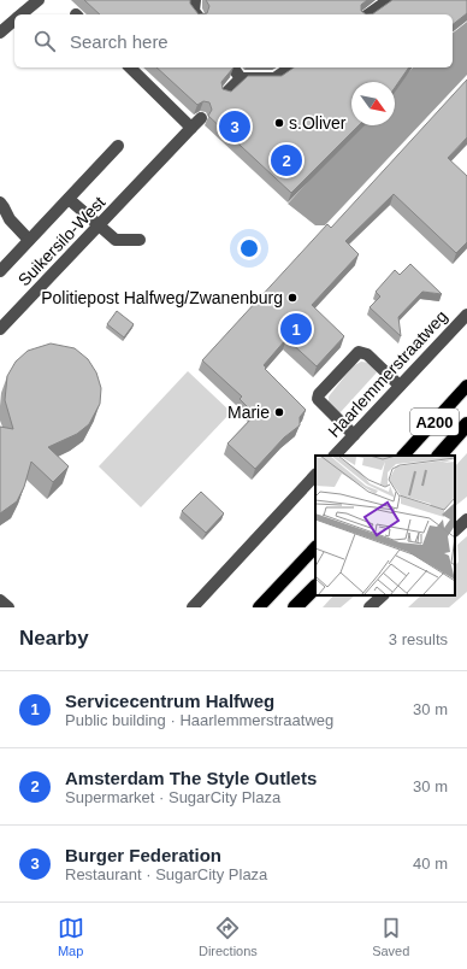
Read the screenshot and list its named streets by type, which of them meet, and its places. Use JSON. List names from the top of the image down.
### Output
{
  "streets": {
    "highway": ["A200"],
    "street": ["Suikersilo-West", "Haarlemmerstraatweg"]
  },
  "places": ["s.Oliver", "Politiepost Halfweg/Zwanenburg", "Marie"],
  "north": "bottom right",
  "page": {
    "search": "Search here",
    "pins": ["3", "2", "1"],
    "heading": ["Nearby", "3 results"],
    "list": [
      {
        "mark": "1",
        "name": "Servicecentrum Halfweg",
        "note": "Public building · Haarlemmerstraatweg",
        "value": "30 m"
      },
      {
        "mark": "2",
        "name": "Amsterdam The Style Outlets",
        "note": "Supermarket · SugarCity Plaza",
        "value": "30 m"
      },
      {
        "mark": "3",
        "name": "Burger Federation",
        "note": "Restaurant · SugarCity Plaza",
        "value": "40 m"
      }
    ],
    "nav": ["Map", "Directions", "Saved"]
  }
}
